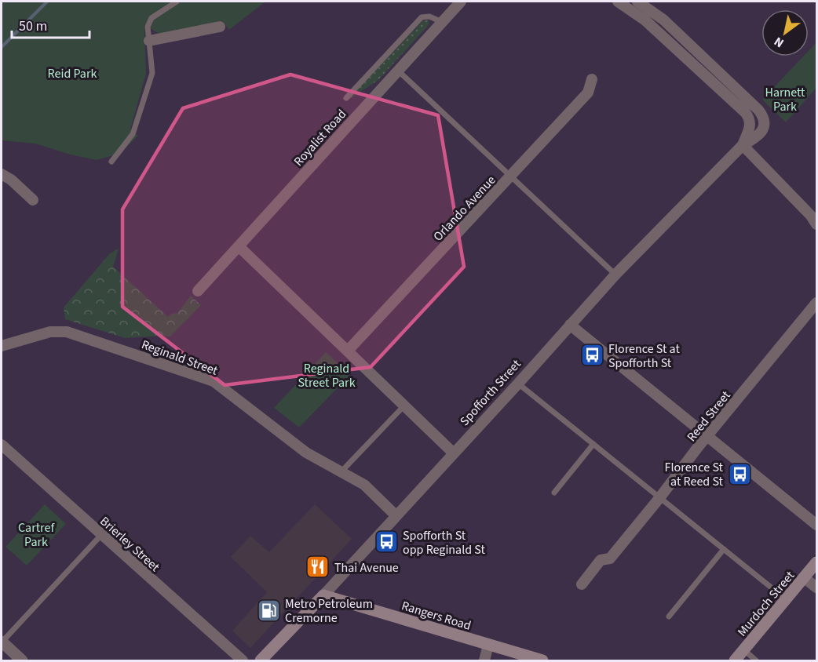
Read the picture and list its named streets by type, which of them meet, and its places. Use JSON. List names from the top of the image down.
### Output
{
  "streets": {
    "main road": ["Spofforth Street", "Murdoch Street", "Rangers Road"],
    "street": [
      "Royalist Road",
      "Orlando Avenue",
      "Reginald Street",
      "Reed Street",
      "Brierley Street"
    ]
  },
  "crossings": [
    ["Reginald Street", "Spofforth Street"],
    ["Spofforth Street", "Rangers Road"]
  ],
  "parks": [
    "Reid Park",
    "Harnett Park",
    "Reginald Street Park",
    "Cartref Park"
  ],
  "places": {
    "bus stop": ["Florence St at Spofforth St", "Florence St at Reed St", "Spofforth St opp Reginald St"],
    "restaurant": ["Thai Avenue"],
    "fuel station": ["Metro Petroleum Cremorne"]
  },
  "scale_bar": "50 m",
  "north": "bottom left"
}
